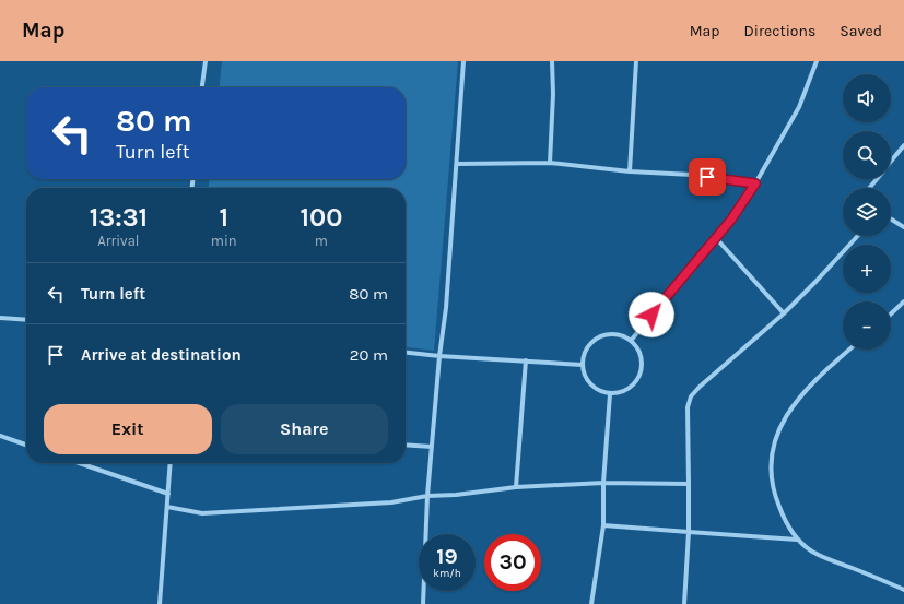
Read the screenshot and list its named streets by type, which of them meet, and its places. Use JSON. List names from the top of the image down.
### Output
{
  "page": {
    "header": "Map",
    "nav": ["Map", "Directions", "Saved"],
    "map_buttons": ["+", "−"],
    "turn": ["80 m", "Turn left"],
    "eta": [
      "13:31",
      "Arrival",
      "1",
      "min",
      "100",
      "m"
    ],
    "list": [
      {
        "name": "Turn left",
        "value": "80 m"
      },
      {
        "name": "Arrive at destination",
        "value": "20 m"
      }
    ],
    "buttons": ["Exit", "Share"],
    "speed": "19 km/h",
    "limit": "30"
  }
}
